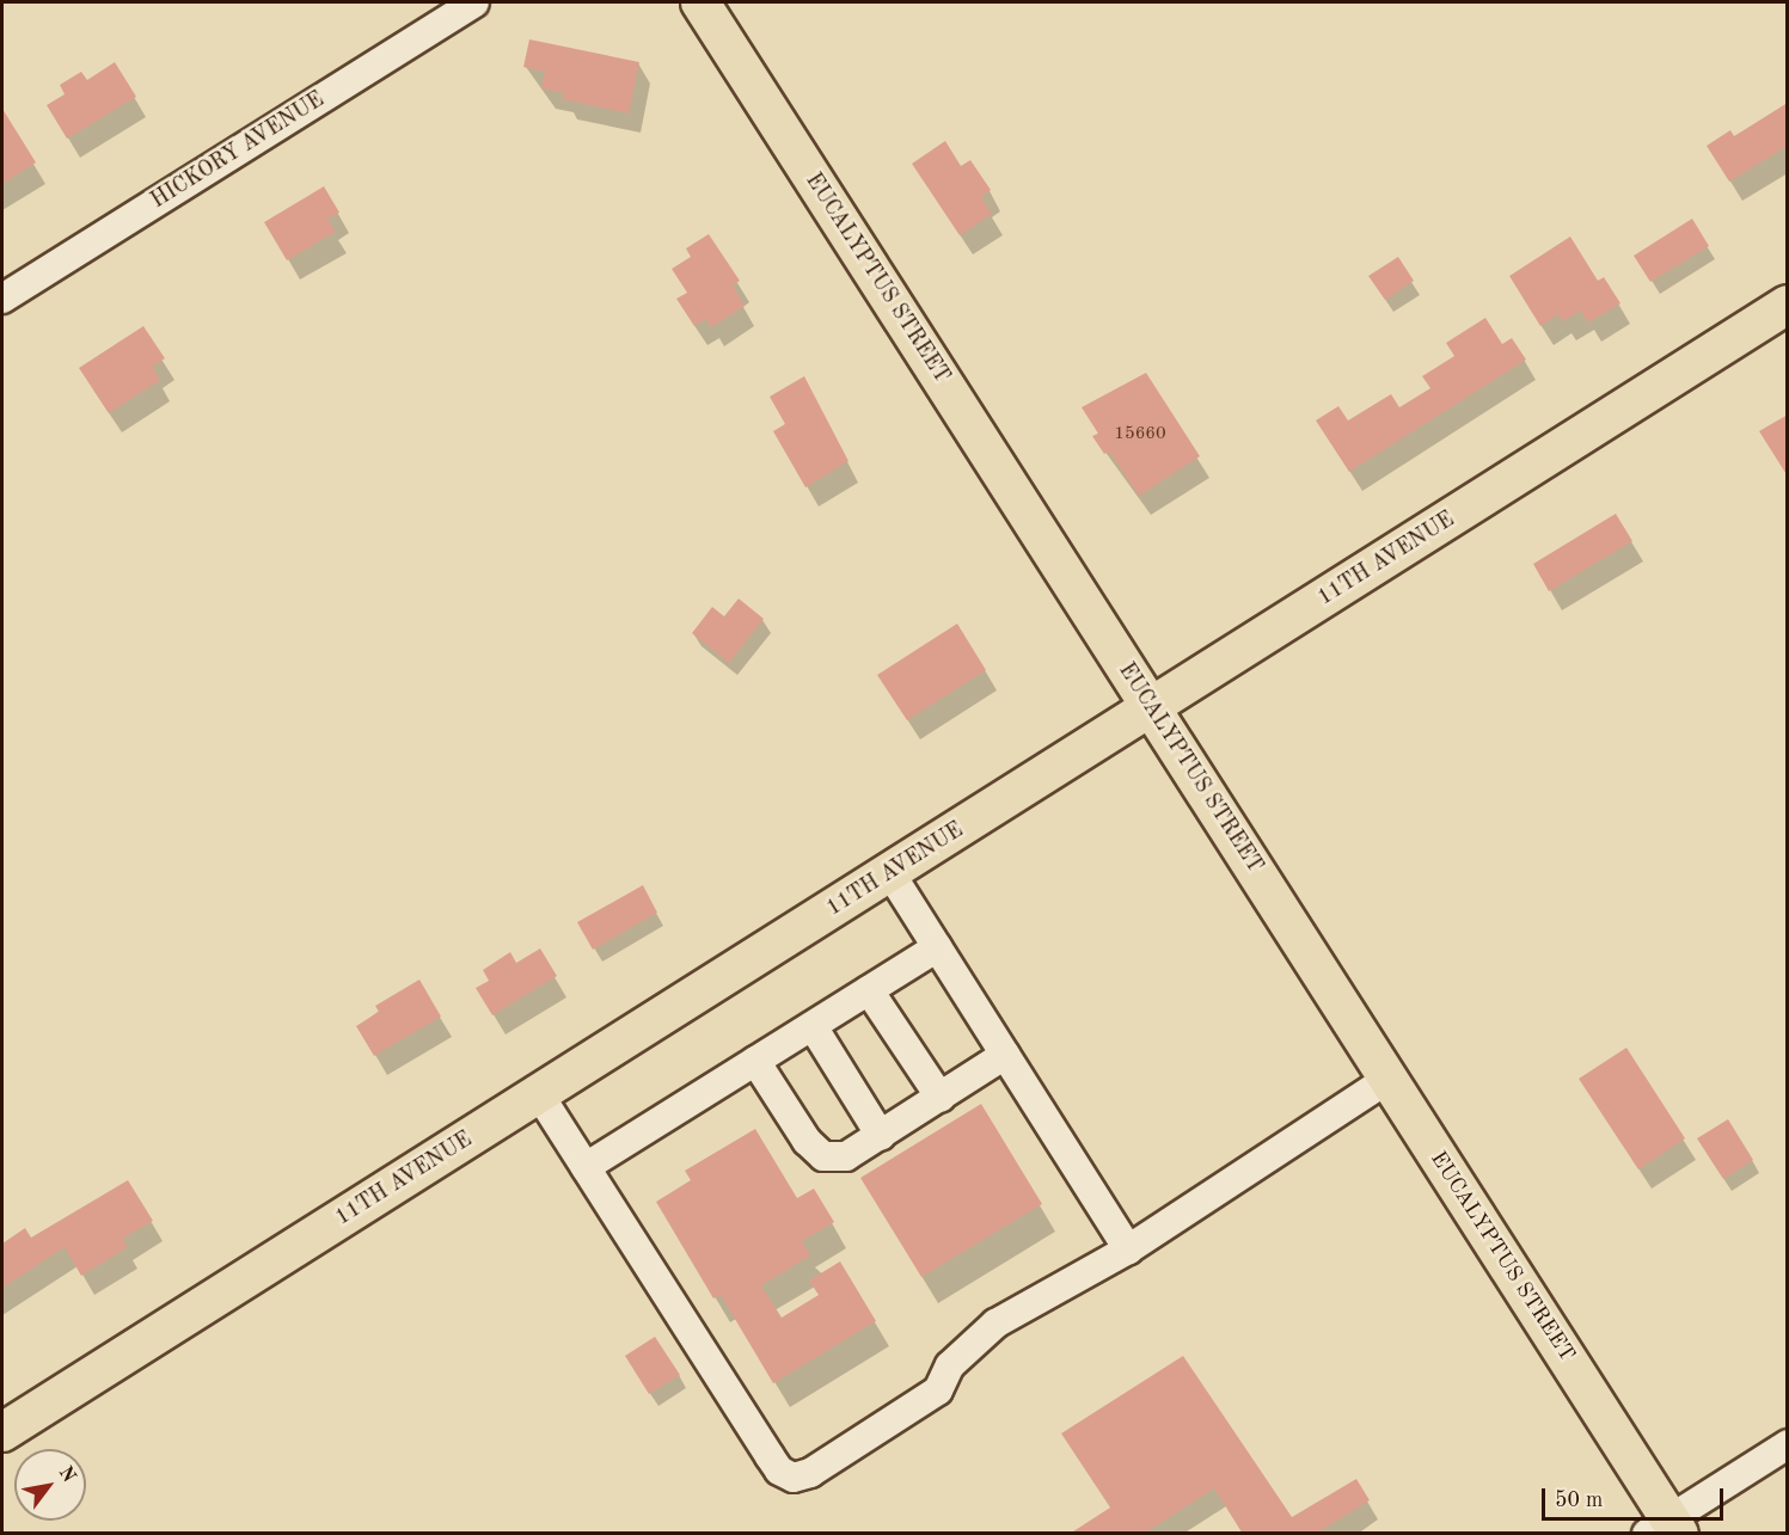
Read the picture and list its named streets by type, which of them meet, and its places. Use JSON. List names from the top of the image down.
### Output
{
  "streets": {
    "main road": ["EUCALYPTUS STREET", "11TH AVENUE"],
    "street": ["HICKORY AVENUE"]
  },
  "crossings": [
    ["EUCALYPTUS STREET", "11TH AVENUE"]
  ],
  "house_numbers": ["15660"],
  "scale_bar": "50 m",
  "north": "top right"
}
